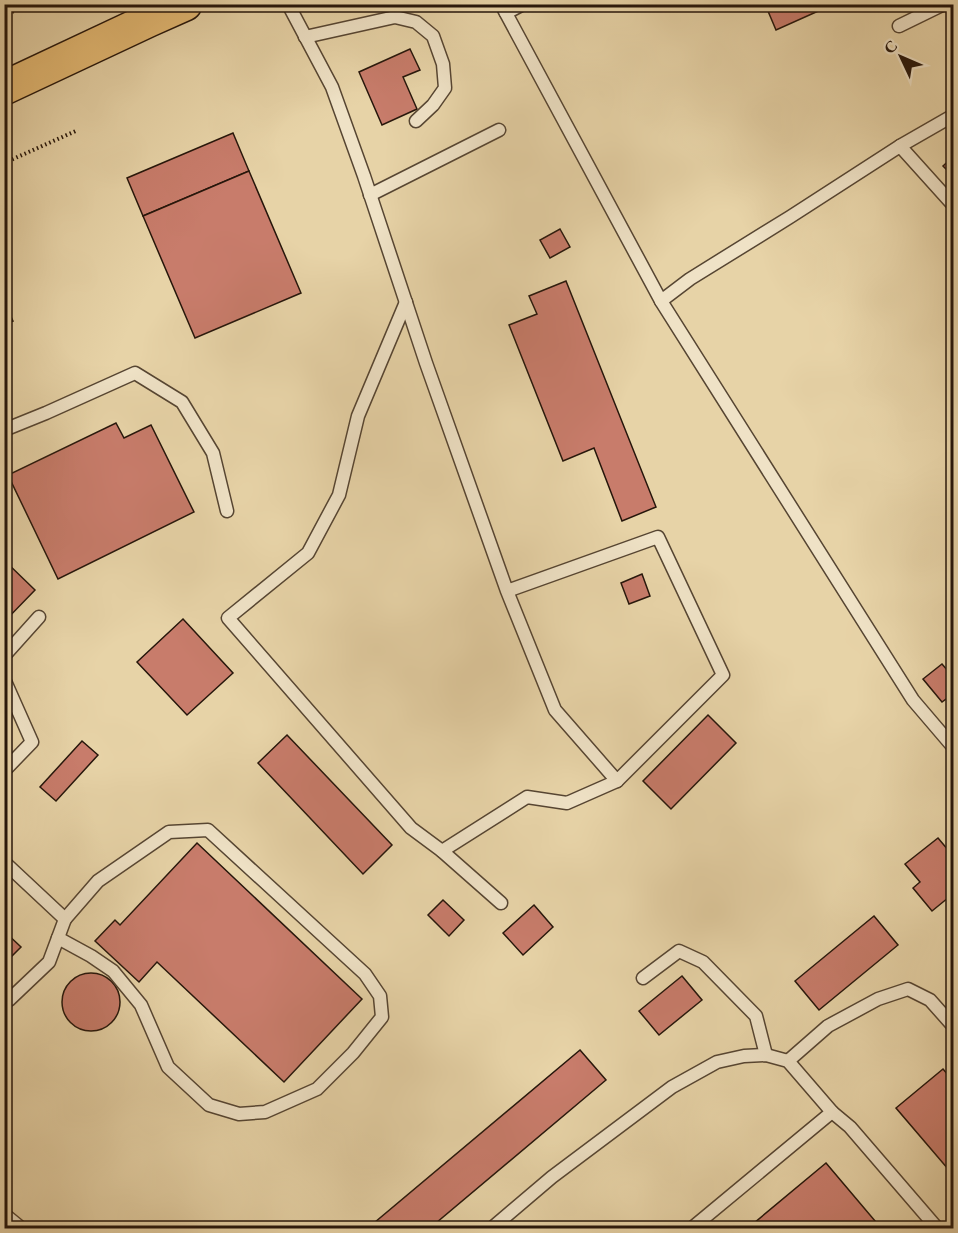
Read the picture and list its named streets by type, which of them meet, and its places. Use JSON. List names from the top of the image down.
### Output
{
  "north": "top left"
}
